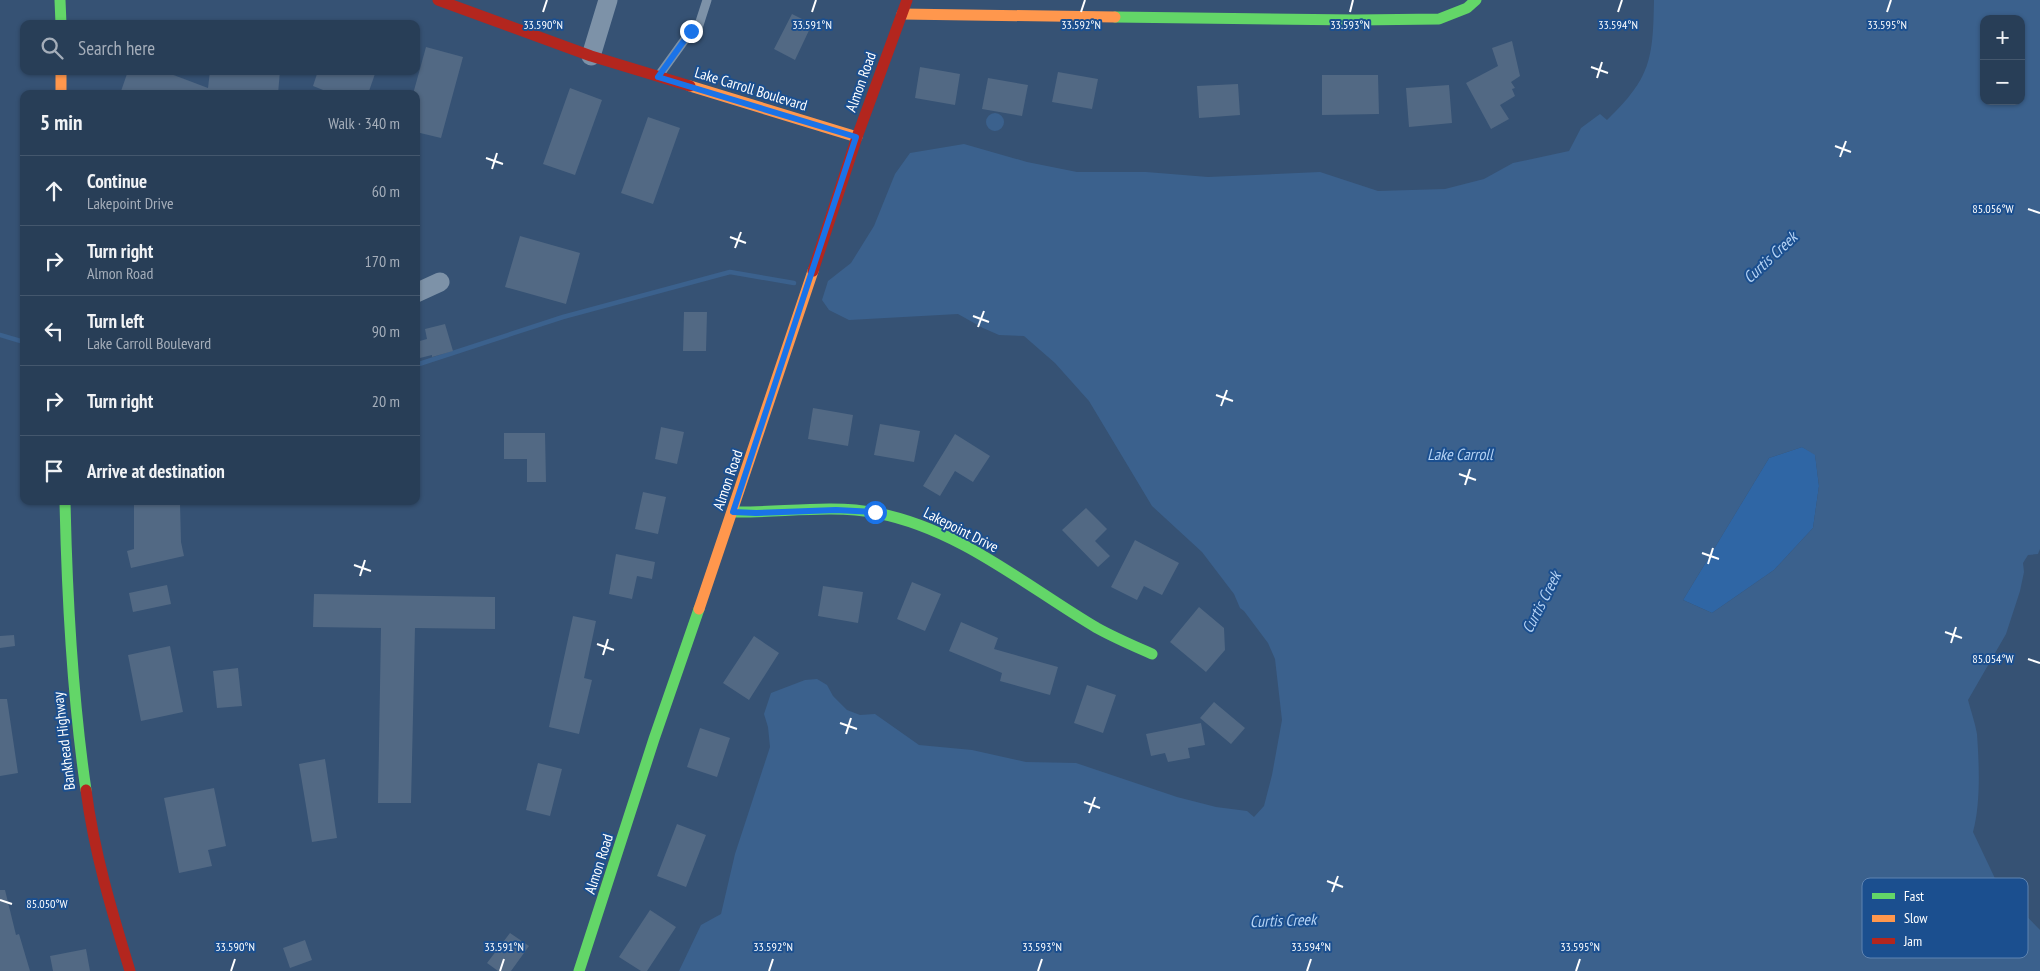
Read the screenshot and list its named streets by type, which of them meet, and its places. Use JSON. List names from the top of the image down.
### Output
{
  "streets": {
    "street": [
      "Almon Road",
      "Lake Carroll Boulevard",
      "Lakepoint Drive",
      "Bankhead Highway"
    ]
  },
  "crossings": [
    ["Almon Road", "Lake Carroll Boulevard"],
    ["Almon Road", "Lakepoint Drive"]
  ],
  "water": ["Curtis Creek", "Lake Carroll"],
  "legend": ["Fast", "Slow", "Jam"],
  "page": {
    "map_buttons": ["+", "−"],
    "search": "Search here",
    "heading": ["5 min", "Walk · 340 m"],
    "list": [
      ["Continue", "Lakepoint Drive", "60 m"],
      ["Turn right", "Almon Road", "170 m"],
      ["Turn left", "Lake Carroll Boulevard", "90 m"],
      ["Turn right", "20 m"],
      "Arrive at destination"
    ]
  },
  "coordinates": [
    "33.590°N",
    "33.591°N",
    "33.592°N",
    "33.593°N",
    "33.594°N",
    "33.595°N",
    "85.056°W",
    "85.054°W",
    "85.050°W"
  ]
}
